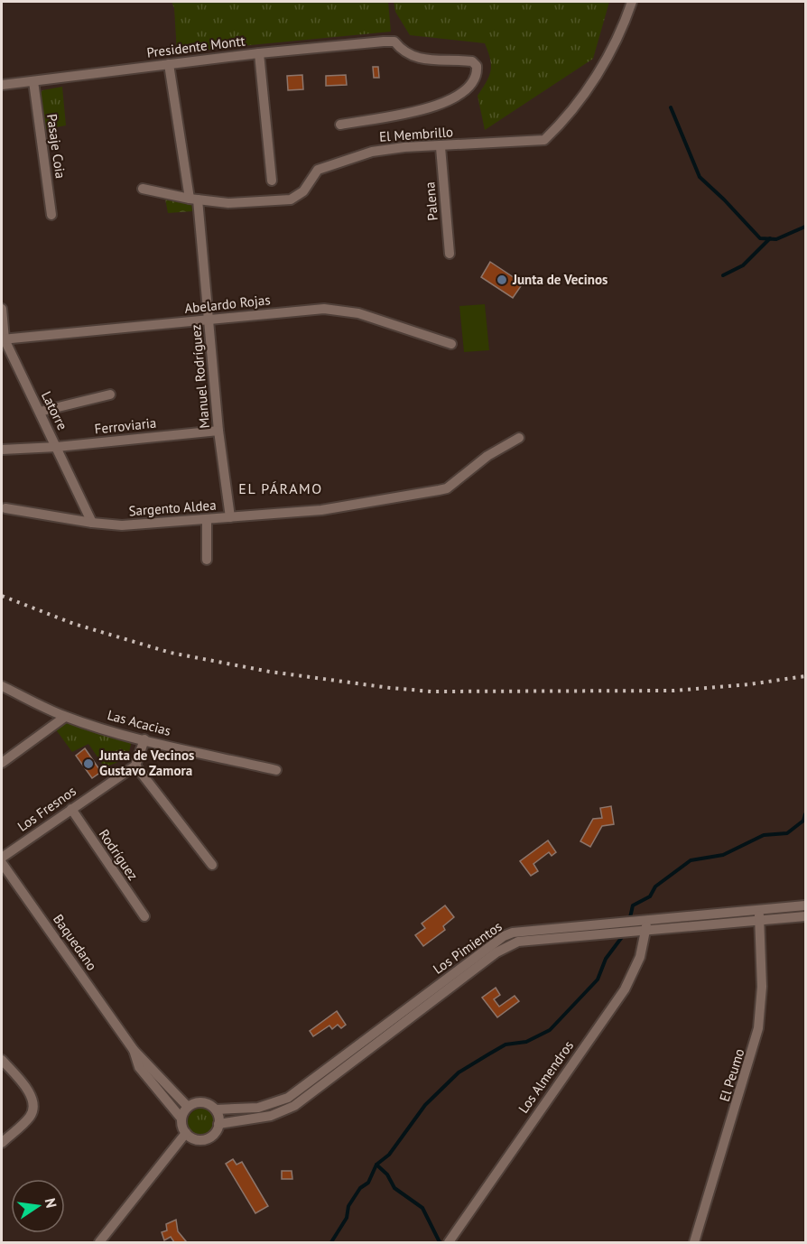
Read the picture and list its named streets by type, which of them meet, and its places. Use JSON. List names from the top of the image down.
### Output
{
  "streets": {
    "street": [
      "Presidente Montt",
      "El Membrillo",
      "Pasaje Coia",
      "Palena",
      "Abelardo Rojas",
      "Manuel Rodríguez",
      "Latorre",
      "Ferroviaria",
      "Sargento Aldea",
      "Las Acacias",
      "Los Fresnos",
      "Rodríguez",
      "Baquedano",
      "Los Pimientos",
      "El Peumo",
      "Los Almendros"
    ]
  },
  "crossings": [
    ["Presidente Montt", "Pasaje Coia"],
    ["Presidente Montt", "Manuel Rodríguez"],
    ["El Membrillo", "Palena"],
    ["El Membrillo", "Manuel Rodríguez"],
    ["Abelardo Rojas", "Manuel Rodríguez"],
    ["Abelardo Rojas", "Latorre"],
    ["Manuel Rodríguez", "Ferroviaria"],
    ["Manuel Rodríguez", "Sargento Aldea"],
    ["Latorre", "Ferroviaria"],
    ["Latorre", "Sargento Aldea"],
    ["Los Fresnos", "Rodríguez"],
    ["Los Pimientos", "El Peumo"],
    ["Los Pimientos", "Los Almendros"]
  ],
  "districts": ["EL PÁRAMO"],
  "places": ["Junta de Vecinos", "Junta de Vecinos Gustavo Zamora"],
  "north": "right"
}
